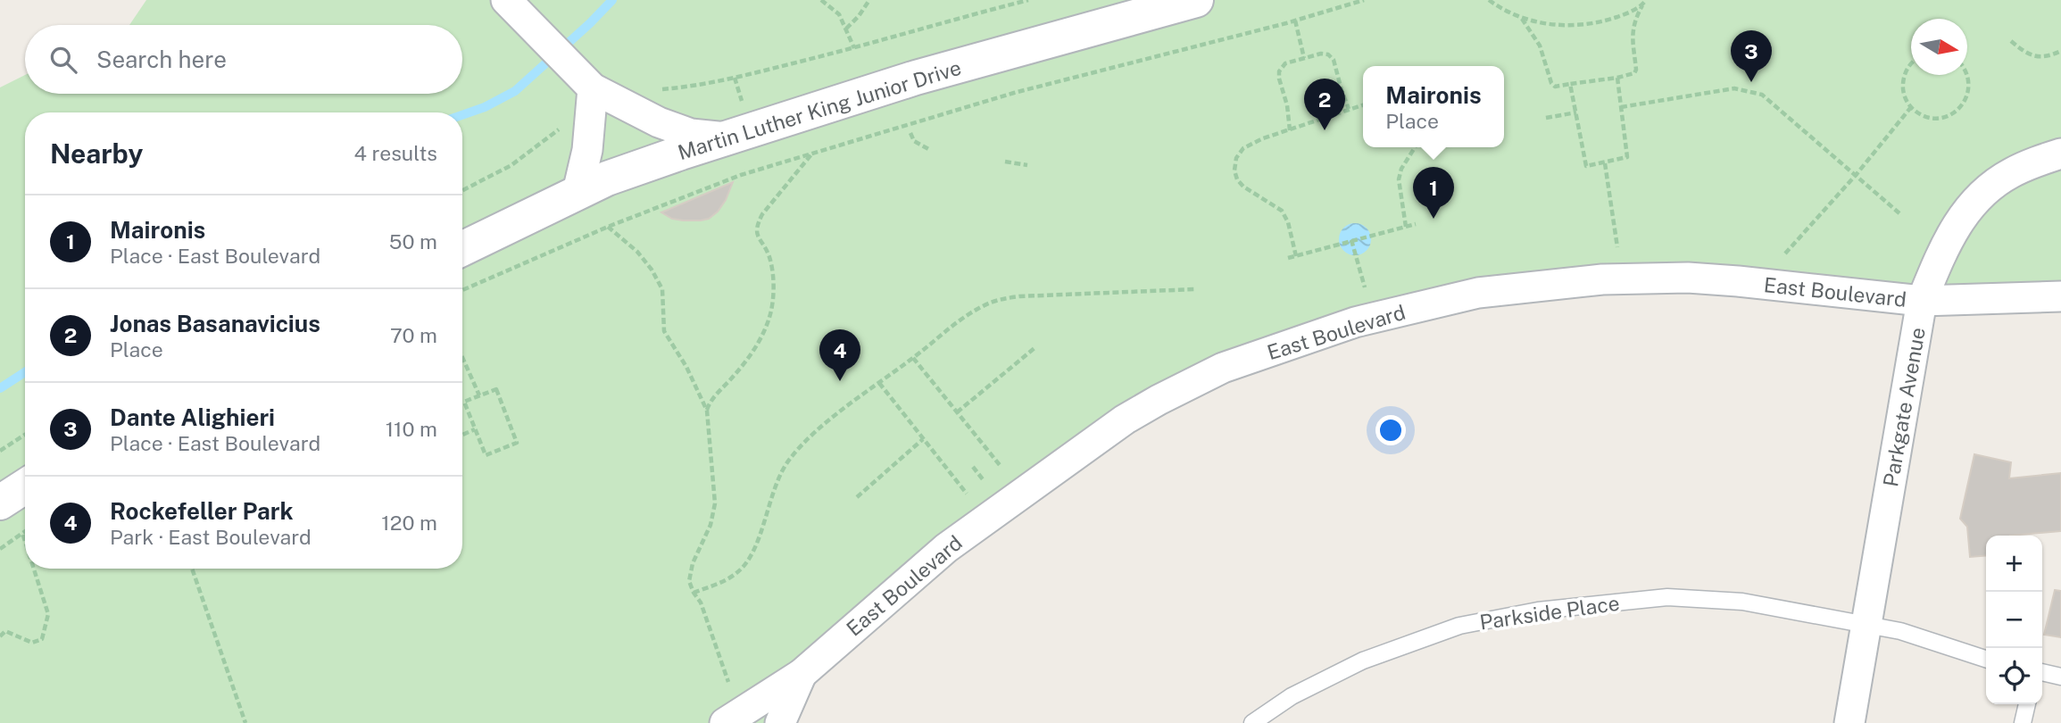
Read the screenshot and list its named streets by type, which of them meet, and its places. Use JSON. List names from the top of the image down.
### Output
{
  "streets": {
    "main road": ["Martin Luther King Junior Drive"],
    "street": ["East Boulevard", "Parkgate Avenue"],
    "lane": ["Parkside Place"]
  },
  "crossings": [
    ["East Boulevard", "Parkgate Avenue"],
    ["Parkgate Avenue", "Parkside Place"]
  ],
  "north": "right",
  "page": {
    "search": "Search here",
    "pins": [
      "3",
      "2",
      "1",
      "4"
    ],
    "popup": ["Maironis", "Place"],
    "heading": ["Nearby", "4 results"],
    "list": [
      {
        "mark": "1",
        "name": "Maironis",
        "note": "Place · East Boulevard",
        "value": "50 m"
      },
      {
        "mark": "2",
        "name": "Jonas Basanavicius",
        "note": "Place",
        "value": "70 m"
      },
      {
        "mark": "3",
        "name": "Dante Alighieri",
        "note": "Place · East Boulevard",
        "value": "110 m"
      },
      {
        "mark": "4",
        "name": "Rockefeller Park",
        "note": "Park · East Boulevard",
        "value": "120 m"
      }
    ],
    "map_buttons": ["+", "−"]
  }
}
